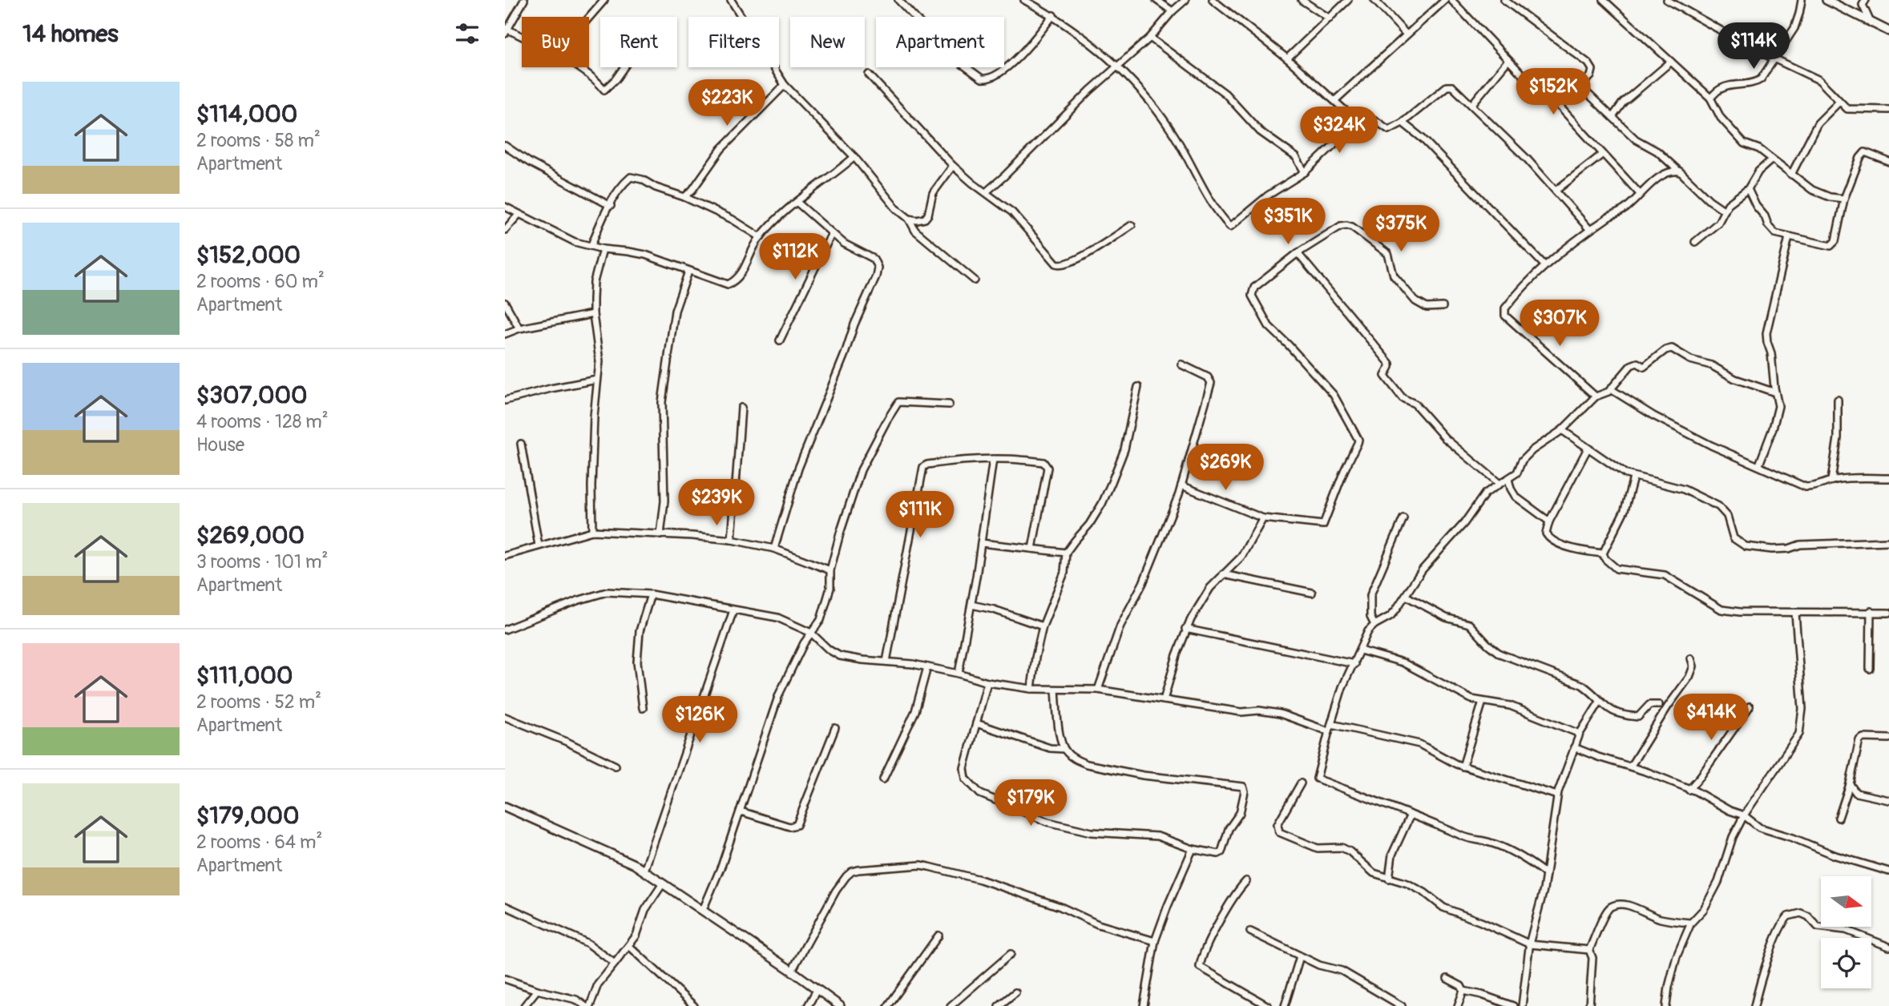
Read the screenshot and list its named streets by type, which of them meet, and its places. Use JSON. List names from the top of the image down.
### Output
{
  "north": "right",
  "page": {
    "heading": "14 homes",
    "chip": [
      "Buy",
      "Rent",
      "Filters",
      "New",
      "Apartment"
    ],
    "price": [
      "$114K",
      "$152K",
      "$223K",
      "$324K",
      "$351K",
      "$375K",
      "$112K",
      "$307K",
      "$269K",
      "$239K",
      "$111K",
      "$414K",
      "$126K",
      "$179K"
    ],
    "list": [
      {
        "name": "$114,000",
        "note": "2 rooms · 58 m² · Apartment"
      },
      {
        "name": "$152,000",
        "note": "2 rooms · 60 m² · Apartment"
      },
      {
        "name": "$307,000",
        "note": "4 rooms · 128 m² · House"
      },
      {
        "name": "$269,000",
        "note": "3 rooms · 101 m² · Apartment"
      },
      {
        "name": "$111,000",
        "note": "2 rooms · 52 m² · Apartment"
      },
      {
        "name": "$179,000",
        "note": "2 rooms · 64 m² · Apartment"
      }
    ]
  }
}
